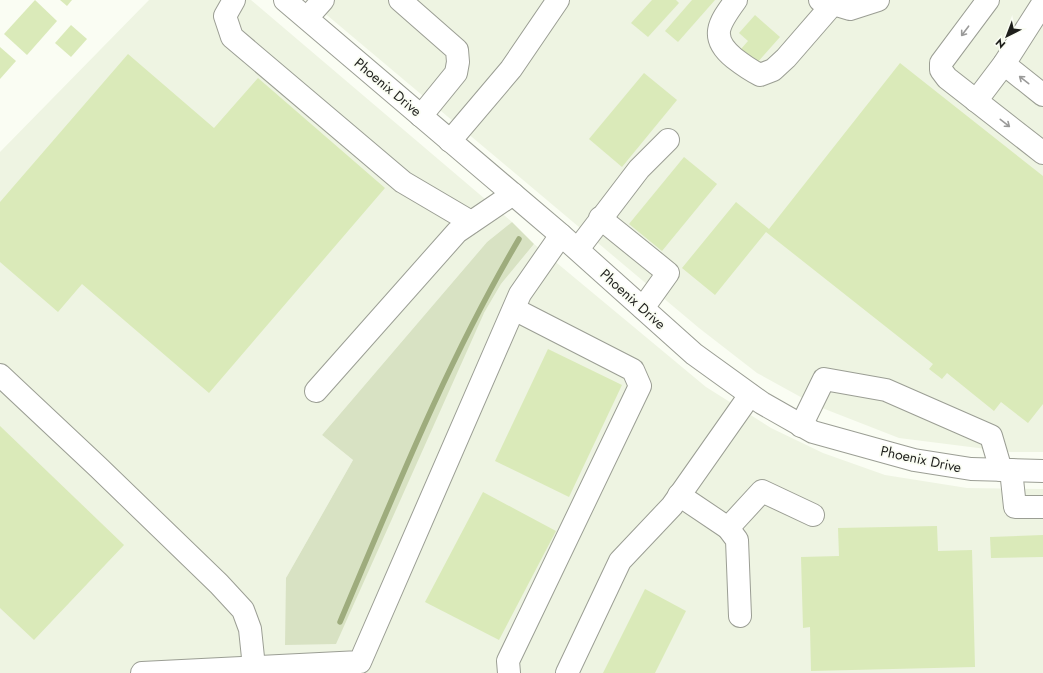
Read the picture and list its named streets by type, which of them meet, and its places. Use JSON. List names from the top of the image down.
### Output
{
  "streets": {
    "street": ["Phoenix Drive"]
  },
  "north": "bottom left"
}
